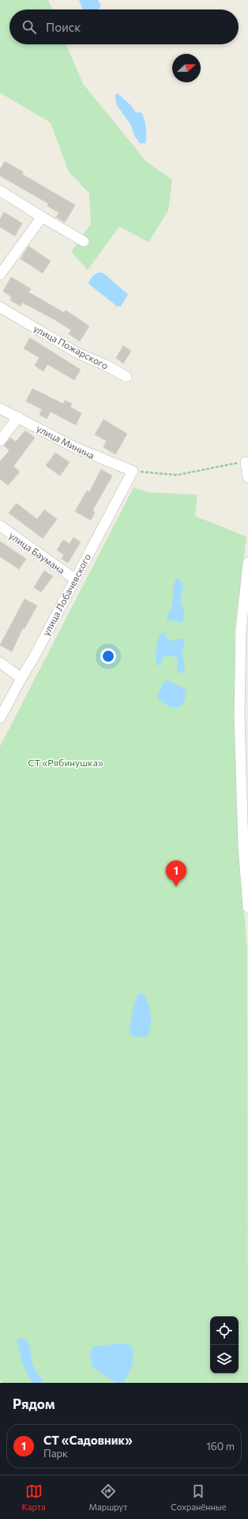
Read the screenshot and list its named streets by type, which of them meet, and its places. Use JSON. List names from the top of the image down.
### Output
{
  "streets": {
    "street": [
      "улица Пожарского",
      "улица Минина",
      "улица Баумана",
      "улица Лобачевского"
    ]
  },
  "crossings": [
    ["улица Минина", "улица Лобачевского"],
    ["улица Баумана", "улица Лобачевского"]
  ],
  "parks": ["СТ «Рябинушка»"],
  "north": "right",
  "page": {
    "search": "Поиск",
    "pins": "1",
    "heading": "Рядом",
    "list": [
      {
        "mark": "1",
        "name": "СТ «Садовник»",
        "note": "Парк",
        "value": "160 m"
      }
    ],
    "nav": ["Карта", "Маршрут", "Сохранённые"]
  }
}
